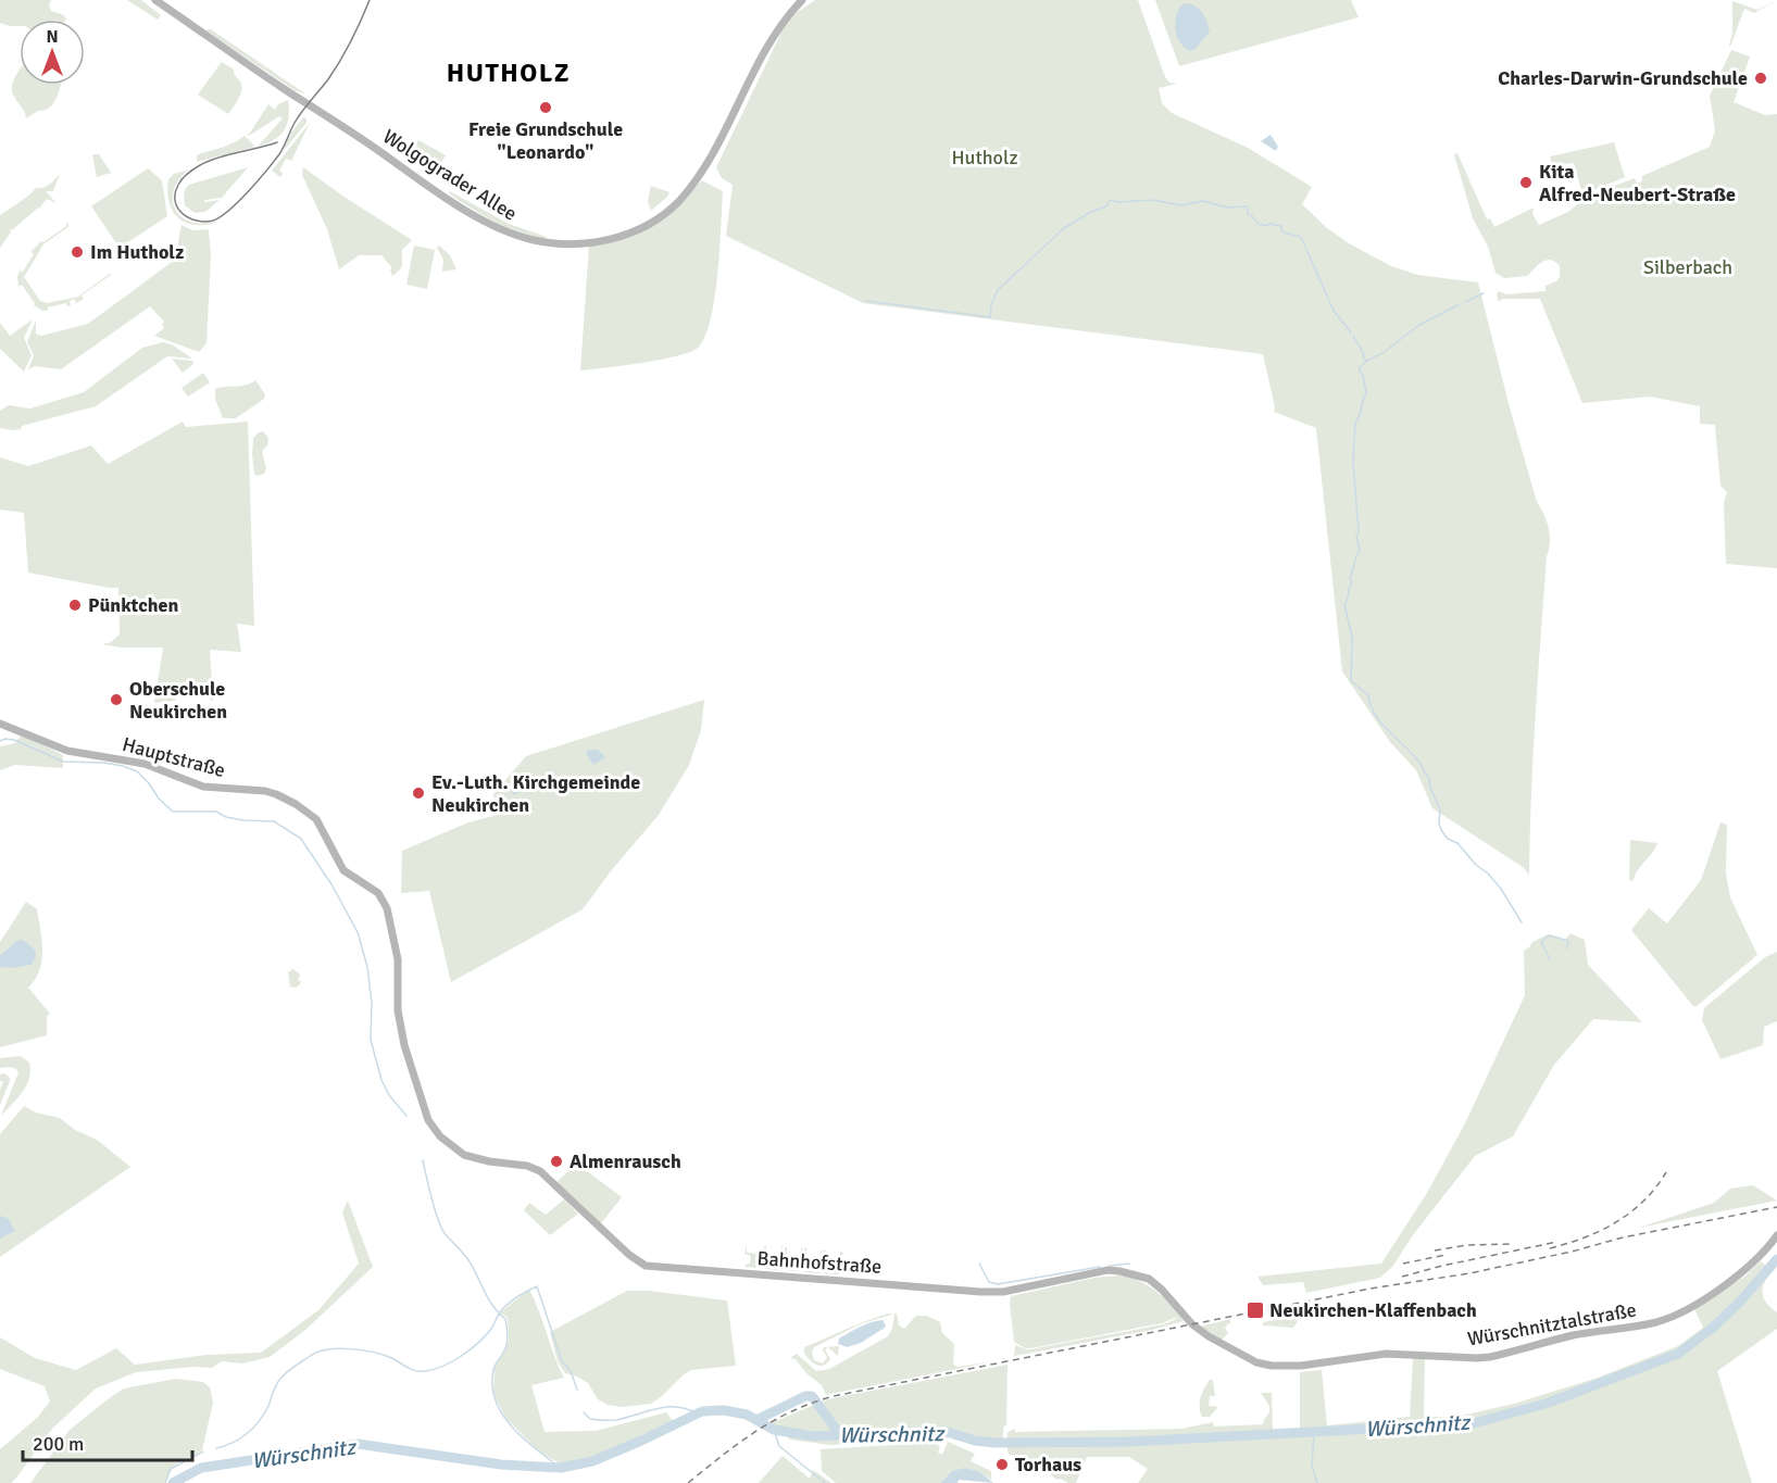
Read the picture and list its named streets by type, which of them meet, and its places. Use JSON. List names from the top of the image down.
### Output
{
  "streets": {
    "main road": [
      "Wolgograder Allee",
      "Hauptstraße",
      "Bahnhofstraße",
      "Würschnitztalstraße"
    ]
  },
  "crossings": [
    ["Hauptstraße", "Bahnhofstraße"],
    ["Bahnhofstraße", "Würschnitztalstraße"]
  ],
  "districts": ["HUTHOLZ"],
  "water": ["Würschnitz"],
  "parks": ["Hutholz", "Silberbach"],
  "places": {
    "other": [
      "Charles-Darwin-Grundschule",
      "Freie Grundschule \"Leonardo\"",
      "Kita Alfred-Neubert-Straße",
      "Im Hutholz",
      "Pünktchen",
      "Oberschule Neukirchen",
      "Ev.-Luth. Kirchgemeinde Neukirchen",
      "Almenrausch",
      "Torhaus"
    ],
    "transit": ["Neukirchen-Klaffenbach"]
  },
  "scale_bar": "200 m",
  "north": "top"
}
